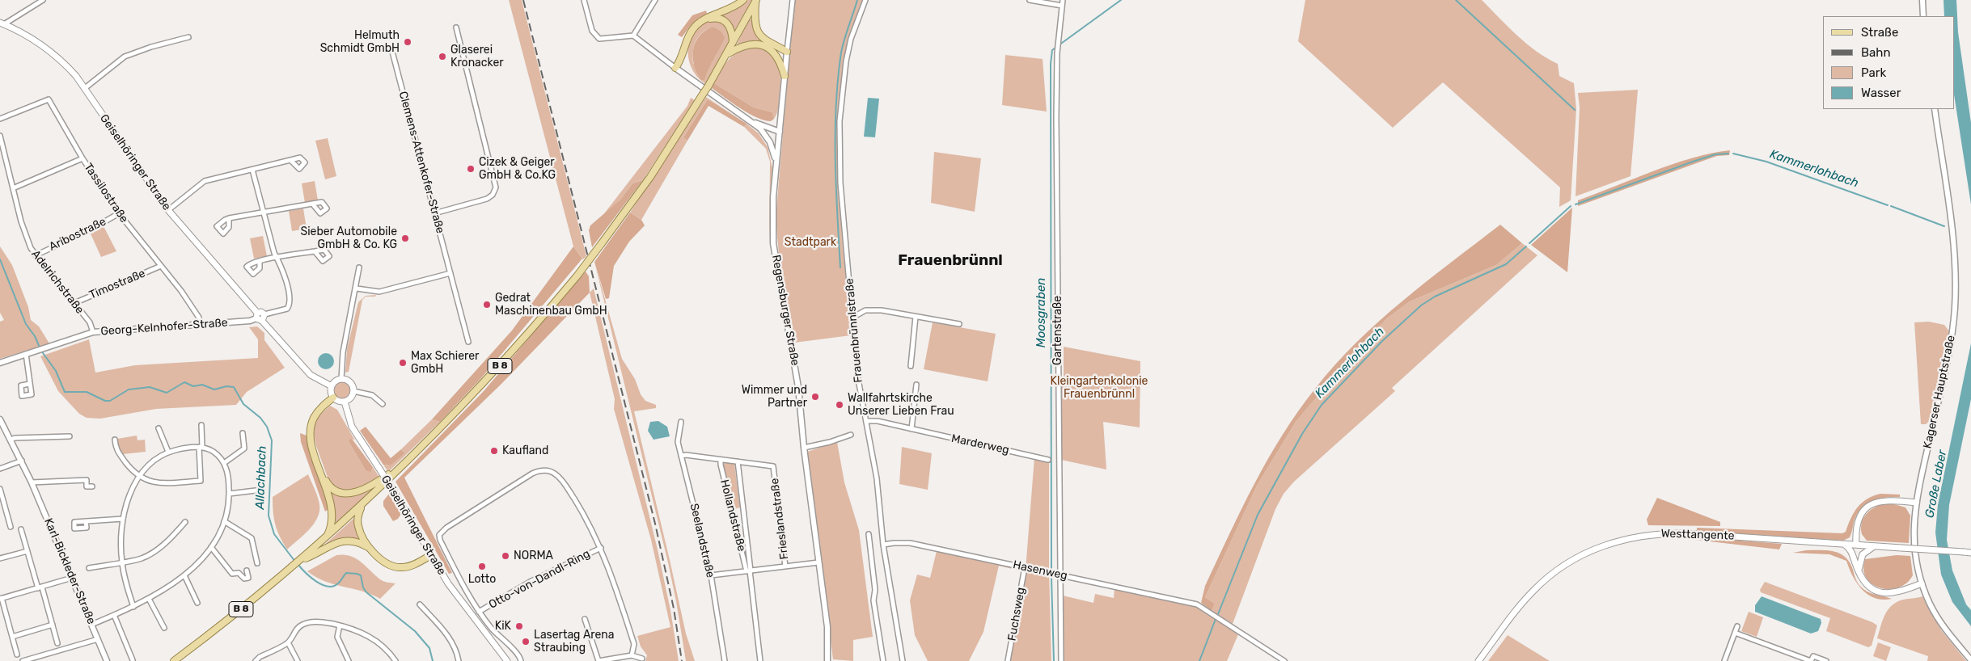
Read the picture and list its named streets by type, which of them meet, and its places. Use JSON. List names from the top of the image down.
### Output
{
  "streets": {
    "main road": ["Geiselhöringer Straße", "B 8", "Westtangente"],
    "street": [
      "Clemens-Attenkofer-Straße",
      "Tassilostraße",
      "Aribostraße",
      "Adelrichstraße",
      "Timostraße",
      "Regensburger Straße",
      "Georg-Kelnhofer-Straße",
      "Frauenbrünnlstraße",
      "Gartenstraße",
      "Kagerser Hauptstraße",
      "Marderweg",
      "Hollandstraße",
      "Frieslandstraße",
      "Seelandstraße",
      "Hasenweg",
      "Karl-Bickleder-Straße",
      "Otto-von-Dandl-Ring",
      "Fuchsweg"
    ]
  },
  "crossings": [
    ["Geiselhöringer Straße", "Georg-Kelnhofer-Straße"],
    ["Tassilostraße", "Aribostraße"],
    ["Tassilostraße", "Timostraße"],
    ["Tassilostraße", "Georg-Kelnhofer-Straße"],
    ["Aribostraße", "Adelrichstraße"],
    ["Adelrichstraße", "Timostraße"],
    ["Adelrichstraße", "Georg-Kelnhofer-Straße"],
    ["Regensburger Straße", "Frieslandstraße"],
    ["Frauenbrünnlstraße", "Marderweg"],
    ["Frauenbrünnlstraße", "Hasenweg"],
    ["Gartenstraße", "Hasenweg"],
    ["Hollandstraße", "Frieslandstraße"],
    ["Frieslandstraße", "Seelandstraße"],
    ["Hasenweg", "Fuchsweg"]
  ],
  "districts": ["Frauenbrünnl"],
  "water": [
    "Kammerlohbach",
    "Moosgraben",
    "Allachbach",
    "Große Laber"
  ],
  "parks": ["Stadtpark", "Kleingartenkolonie Frauenbrünnl"],
  "places": [
    "Helmuth Schmidt GmbH",
    "Glaserei Kronacker",
    "Cizek & Geiger GmbH & Co.KG",
    "Sieber Automobile GmbH & Co. KG",
    "Gedrat Maschinenbau GmbH",
    "Max Schierer GmbH",
    "Wimmer und Partner",
    "Wallfahrtskirche Unserer Lieben Frau",
    "Kaufland",
    "NORMA",
    "Lotto",
    "KiK",
    "Lasertag Arena Straubing"
  ],
  "legend": [
    "Straße",
    "Bahn",
    "Park",
    "Wasser"
  ]
}
